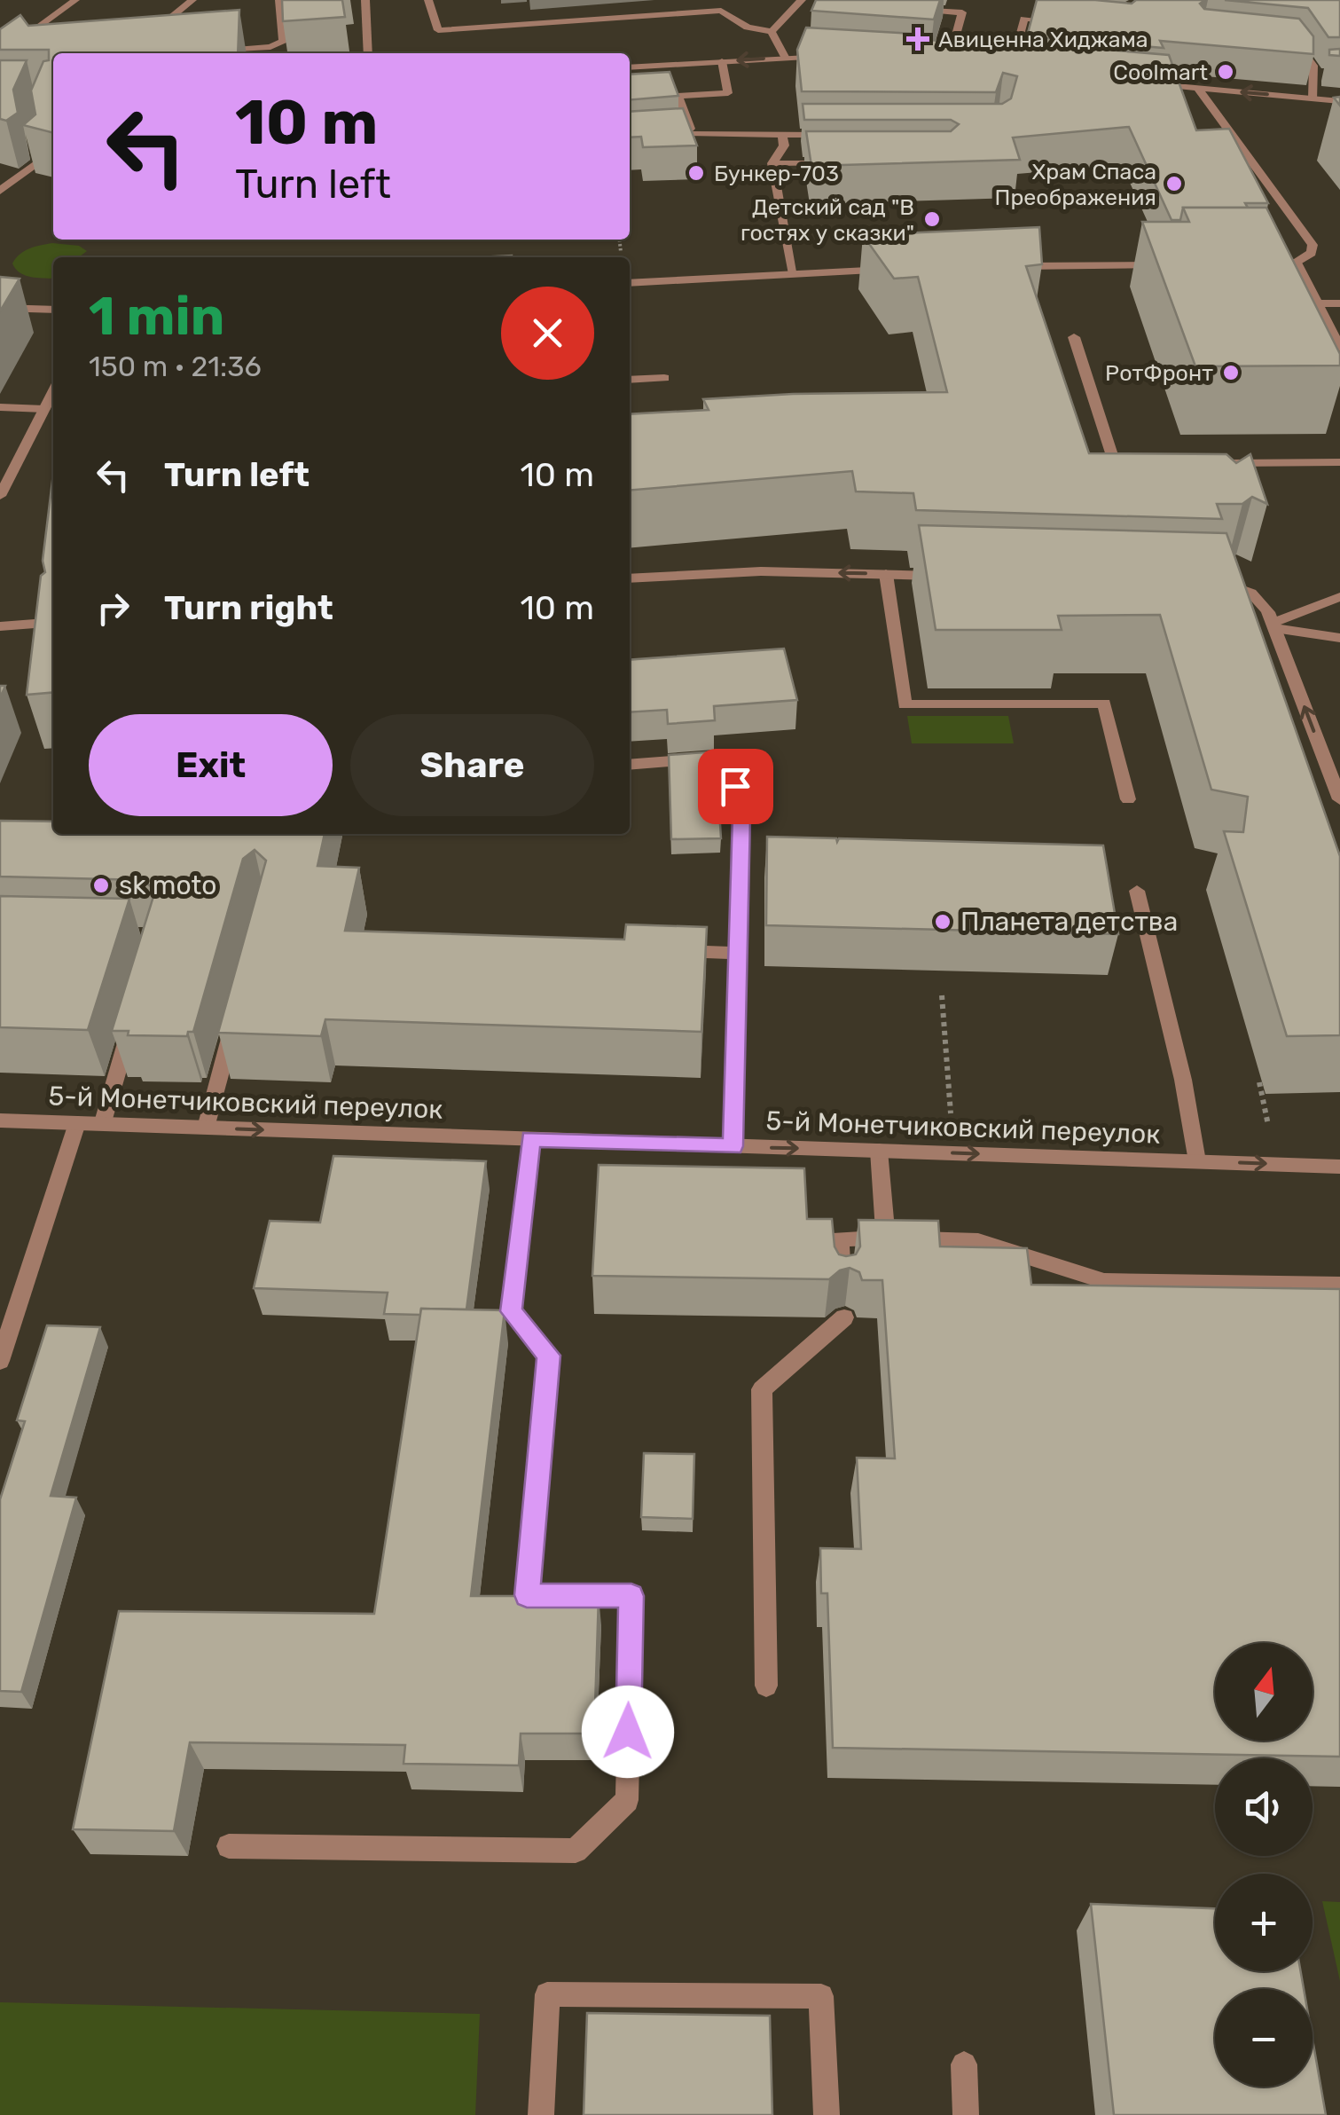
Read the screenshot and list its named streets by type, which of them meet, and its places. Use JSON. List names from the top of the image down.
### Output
{
  "streets": {
    "street": ["5-й Монетчиковский переулок"]
  },
  "places": {
    "health": ["Авиценна Хиджама"],
    "other": [
      "Coolmart",
      "Бункер-703",
      "Храм Спаса Преображения",
      "Детский сад \"В гостях у сказки\"",
      "РотФронт",
      "sk moto",
      "Планета детства"
    ]
  },
  "north": "top",
  "page": {
    "turn": ["10 m", "Turn left"],
    "heading": ["1 min", "150 m · 21:36"],
    "list": [
      {
        "name": "Turn left",
        "value": "10 m"
      },
      {
        "name": "Turn right",
        "value": "10 m"
      }
    ],
    "buttons": ["Exit", "Share"],
    "map_buttons": ["+", "−"]
  }
}
